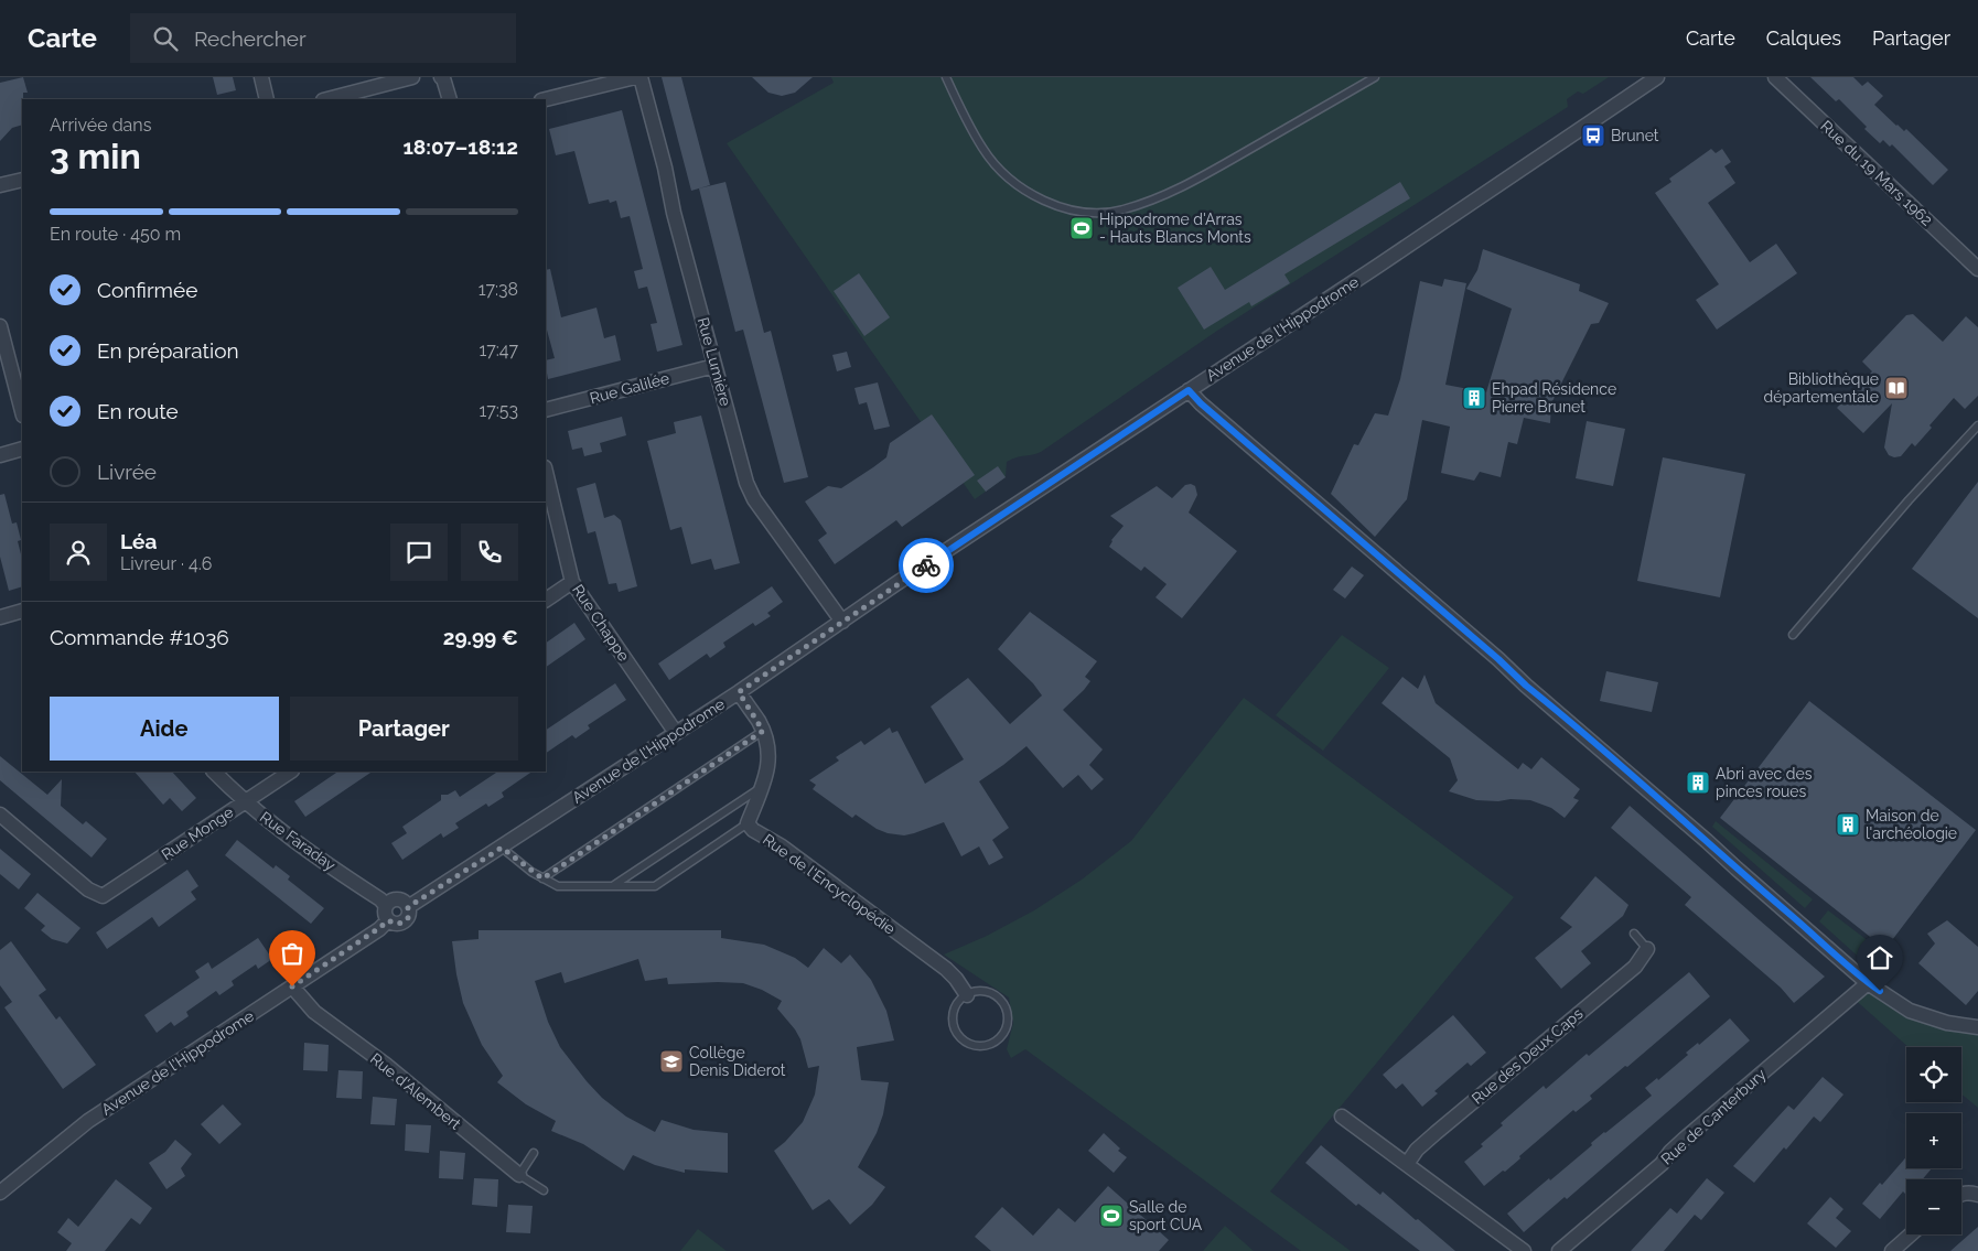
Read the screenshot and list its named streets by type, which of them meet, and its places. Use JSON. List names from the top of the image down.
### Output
{
  "streets": {
    "street": [
      "Rue du 19 Mars 1962",
      "Avenue de l'Hippodrome",
      "Rue Lumière",
      "Rue Galilée",
      "Rue Chappe",
      "Rue Monge",
      "Rue Faraday",
      "Rue de l'Encyclopédie",
      "Rue des Deux Caps",
      "Rue d'Alembert",
      "Rue de Canterbury"
    ]
  },
  "crossings": [
    ["Avenue de l'Hippodrome", "Rue Lumière"],
    ["Avenue de l'Hippodrome", "Rue Chappe"],
    ["Avenue de l'Hippodrome", "Rue Faraday"],
    ["Avenue de l'Hippodrome", "Rue de l'Encyclopédie"],
    ["Avenue de l'Hippodrome", "Rue d'Alembert"],
    ["Rue Lumière", "Rue Galilée"],
    ["Rue Monge", "Rue Faraday"]
  ],
  "places": {
    "bus stop": ["Brunet"],
    "sports": ["Hippodrome d'Arras - Hauts Blancs Monts", "Salle de sport CUA"],
    "library": ["Bibliothèque départementale"],
    "building": ["Ehpad Résidence Pierre Brunet", "Abri avec des pinces roues", "Maison de l'archéologie"],
    "school or university": ["Collège Denis Diderot"]
  },
  "page": {
    "header": "Carte",
    "search": "Rechercher",
    "nav": ["Carte", "Calques", "Partager"],
    "heading": ["3 min", "Arrivée dans", "18:07–18:12"],
    "panel": [
      "Léa",
      "Livreur · 4.6",
      "Commande #1036",
      "29.99 €"
    ],
    "bar": "En route · 450 m",
    "list": [
      ["Confirmée", "17:38"],
      ["En préparation", "17:47"],
      ["En route", "17:53"],
      "Livrée"
    ],
    "buttons": ["Aide", "Partager"],
    "map_buttons": ["+", "−"]
  }
}
